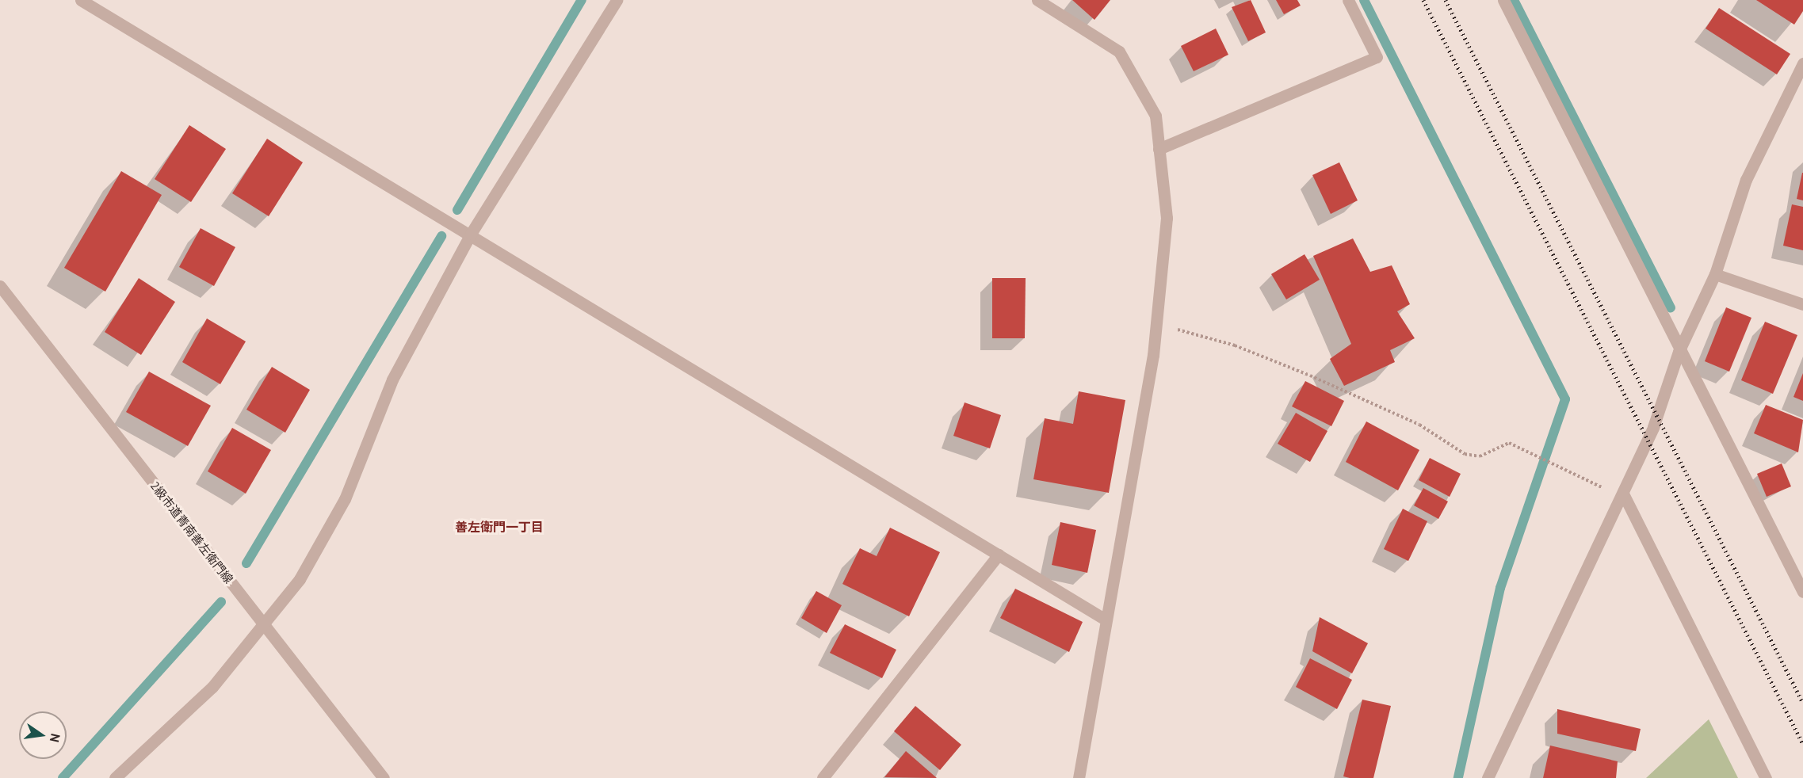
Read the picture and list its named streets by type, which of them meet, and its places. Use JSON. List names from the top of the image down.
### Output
{
  "streets": {
    "street": ["2級市道青南善左衛門線"]
  },
  "districts": ["善左衛門一丁目"],
  "north": "right"
}
